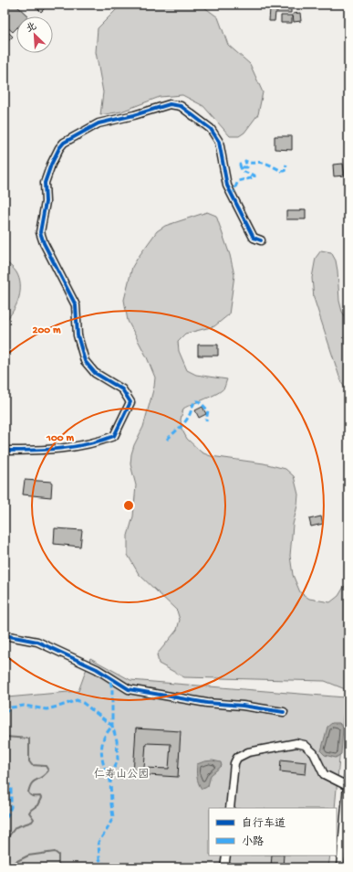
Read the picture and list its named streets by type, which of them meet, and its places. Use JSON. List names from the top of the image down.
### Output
{
  "parks": ["仁寿山公园"],
  "legend": ["自行车道", "小路"],
  "north": "top left",
  "rings": ["200 m", "100 m"]
}
